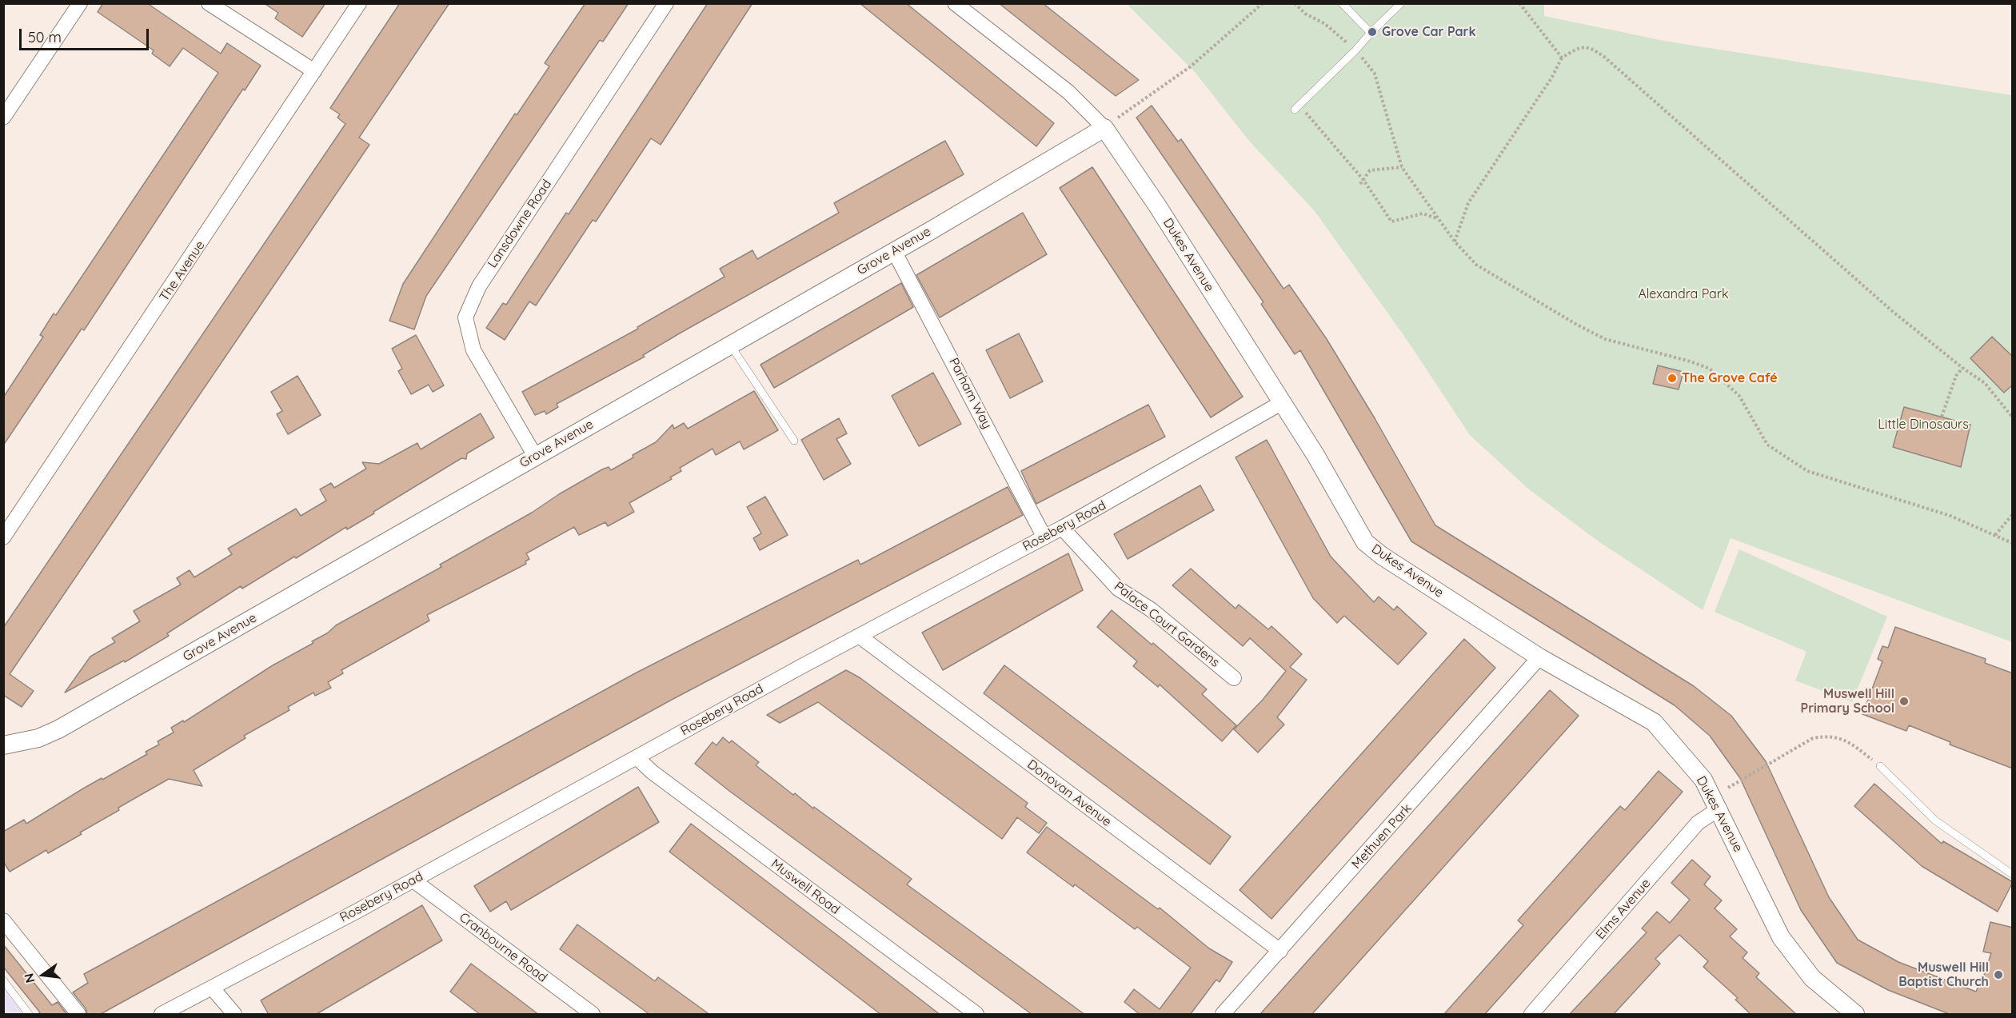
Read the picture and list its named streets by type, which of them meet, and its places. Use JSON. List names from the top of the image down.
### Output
{
  "streets": {
    "street": [
      "Lansdowne Road",
      "Grove Avenue",
      "Dukes Avenue",
      "The Avenue",
      "Parham Way",
      "Rosebery Road",
      "Palace Court Gardens",
      "Donovan Avenue",
      "Methuen Park",
      "Muswell Road",
      "Elms Avenue",
      "Cranbourne Road"
    ]
  },
  "crossings": [
    ["Lansdowne Road", "Grove Avenue"],
    ["Grove Avenue", "Dukes Avenue"],
    ["Grove Avenue", "Parham Way"],
    ["Dukes Avenue", "Rosebery Road"],
    ["Dukes Avenue", "Methuen Park"],
    ["Dukes Avenue", "Elms Avenue"],
    ["Parham Way", "Rosebery Road"],
    ["Rosebery Road", "Palace Court Gardens"],
    ["Rosebery Road", "Donovan Avenue"],
    ["Rosebery Road", "Muswell Road"],
    ["Rosebery Road", "Cranbourne Road"],
    ["Donovan Avenue", "Methuen Park"]
  ],
  "parks": ["Alexandra Park", "Little Dinosaurs"],
  "places": [
    "Grove Car Park",
    "The Grove Café",
    "Muswell Hill Primary School",
    "Muswell Hill Baptist Church"
  ],
  "scale_bar": "50 m",
  "north": "left"
}
